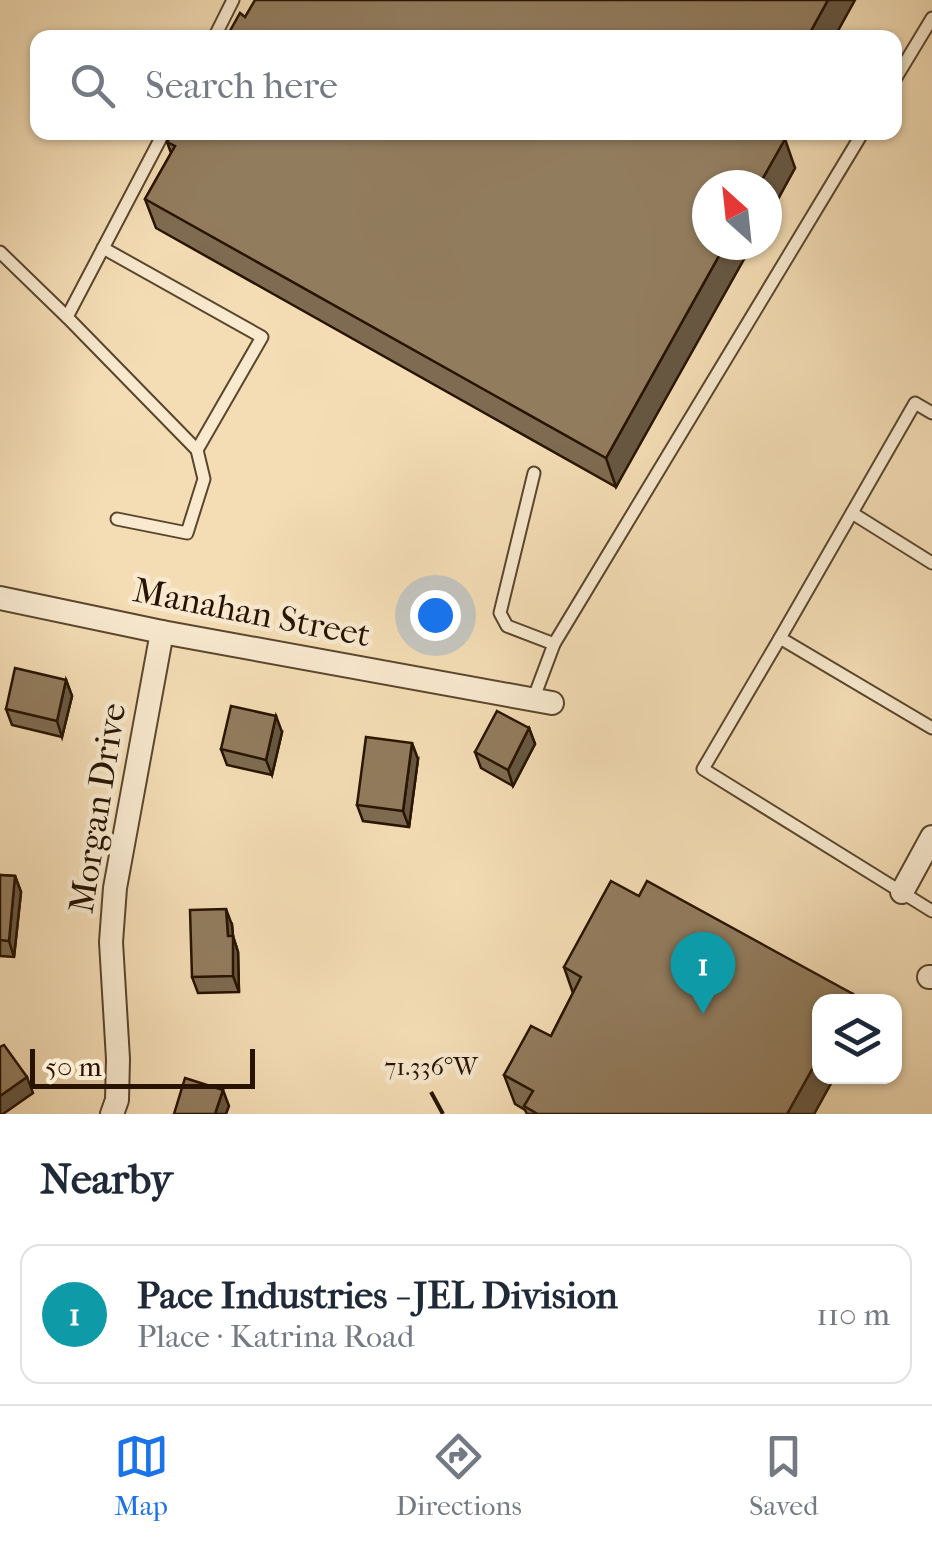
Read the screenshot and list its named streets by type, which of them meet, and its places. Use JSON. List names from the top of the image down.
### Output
{
  "streets": {
    "street": ["Manahan Street", "Morgan Drive"]
  },
  "crossings": [
    ["Manahan Street", "Morgan Drive"]
  ],
  "scale_bar": "50 m",
  "north": "top left",
  "page": {
    "search": "Search here",
    "pins": "1",
    "scale": "50 m",
    "heading": "Nearby",
    "list": [
      {
        "mark": "1",
        "name": "Pace Industries - JEL Division",
        "note": "Place · Katrina Road",
        "value": "110 m"
      }
    ],
    "nav": ["Map", "Directions", "Saved"]
  },
  "coordinates": ["71.336°W"]
}
